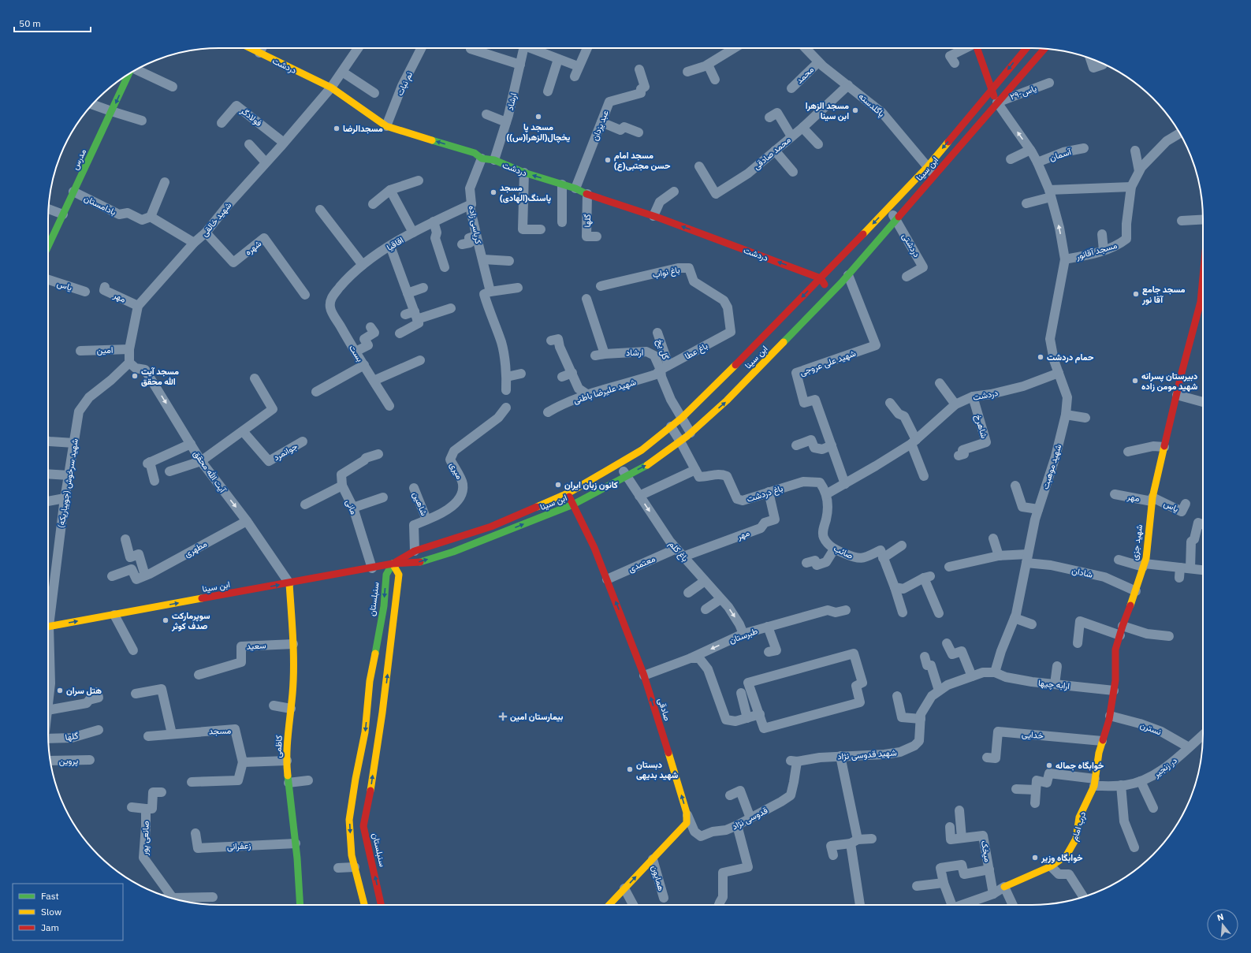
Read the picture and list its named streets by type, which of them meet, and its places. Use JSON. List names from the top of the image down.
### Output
{
  "streets": {
    "street": [
      "دردشت",
      "محمد",
      "نم نبات",
      "۲۹-یاس",
      "ارشاد",
      "پاگلدسته",
      "فولادگر",
      "عبد یزدان",
      "محمد صادقی",
      "آسمان",
      "مدرس",
      "ابن سینا",
      "بادامستان",
      "شهید خالقی",
      "گلها",
      "کرباسی زاده",
      "اقاقیا",
      "دردشتی",
      "شهره",
      "مسجد آقانور",
      "باغ نواب",
      "یاس",
      "مهر",
      "گل یخ",
      "امین",
      "باغ عطا",
      "بست",
      "شهید علی عروجی",
      "شهید علیرضا باطنی",
      "شاهرخ",
      "جوانمرد",
      "شهید موهبت",
      "میری",
      "آیت الله محقق",
      "شهید سرخوش (جویباریکه)",
      "باغ دردشت",
      "شاهین",
      "مانی",
      "شهید جزی",
      "مطهری",
      "باغ کلم",
      "صائب",
      "معتمدی",
      "شادان",
      "سنبلستان",
      "طبرستان",
      "سعید",
      "ارابه چیها",
      "صادقی",
      "نسترن",
      "مسجد",
      "خدایی",
      "کاظمی",
      "شهید قدوسی نژاد",
      "پروین",
      "در زنجیر",
      "قدوسی نژاد",
      "درب امام",
      "صانعی پور",
      "زعفرانی",
      "میخک",
      "همایون"
    ]
  },
  "crossings": [
    ["دردشت", "نم نبات"],
    ["دردشت", "ارشاد"],
    ["دردشت", "عبد یزدان"],
    ["دردشت", "ابن سینا"],
    ["دردشت", "شهید خالقی"],
    ["دردشت", "گلها"],
    ["دردشت", "کرباسی زاده"],
    ["دردشت", "شهید علی عروجی"],
    ["دردشت", "شاهرخ"],
    ["دردشت", "شهید موهبت"],
    ["دردشت", "باغ دردشت"],
    ["دردشت", "صائب"],
    ["محمد", "پاگلدسته"],
    ["۲۹-یاس", "ابن سینا"],
    ["۲۹-یاس", "مسجد آقانور"],
    ["ارشاد", "ابن سینا"],
    ["ارشاد", "گل یخ"],
    ["ارشاد", "باغ عطا"],
    ["ارشاد", "شهید علیرضا باطنی"],
    ["پاگلدسته", "محمد صادقی"],
    ["پاگلدسته", "ابن سینا"],
    ["فولادگر", "شهید خالقی"],
    ["آسمان", "مسجد آقانور"],
    ["مدرس", "بادامستان"],
    ["ابن سینا", "دردشتی"],
    ["ابن سینا", "مسجد آقانور"],
    ["ابن سینا", "شهید علی عروجی"],
    ["ابن سینا", "میری"],
    ["ابن سینا", "آیت الله محقق"],
    ["ابن سینا", "مانی"],
    ["ابن سینا", "باغ کلم"],
    ["ابن سینا", "سنبلستان"],
    ["ابن سینا", "صادقی"],
    ["ابن سینا", "کاظمی"],
    ["بادامستان", "شهید خالقی"],
    ["شهید خالقی", "شهره"],
    ["شهید خالقی", "مهر"],
    ["کرباسی زاده", "اقاقیا"],
    ["اقاقیا", "بست"],
    ["مسجد آقانور", "شهید موهبت"],
    ["باغ نواب", "باغ عطا"],
    ["یاس", "مهر"],
    ["یاس", "شهید جزی"],
    ["مهر", "باغ دردشت"],
    ["مهر", "شهید جزی"],
    ["مهر", "باغ کلم"],
    ["گل یخ", "باغ عطا"],
    ["گل یخ", "شهید علیرضا باطنی"],
    ["باغ عطا", "شهید علیرضا باطنی"],
    ["شهید موهبت", "شادان"],
    ["شهید موهبت", "ارابه چیها"],
    ["شهید موهبت", "شهید قدوسی نژاد"],
    ["میری", "شاهین"],
    ["آیت الله محقق", "شهید سرخوش (جویباریکه)"],
    ["آیت الله محقق", "مطهری"],
    ["آیت الله محقق", "کاظمی"],
    ["باغ دردشت", "صائب"],
    ["شهید جزی", "شادان"],
    ["شهید جزی", "ارابه چیها"],
    ["شهید جزی", "درب امام"],
    ["باغ کلم", "معتمدی"],
    ["باغ کلم", "طبرستان"],
    ["معتمدی", "صادقی"],
    ["طبرستان", "صادقی"],
    ["سعید", "کاظمی"],
    ["ارابه چیها", "شهید قدوسی نژاد"],
    ["ارابه چیها", "درب امام"],
    ["صادقی", "قدوسی نژاد"],
    ["نسترن", "در زنجیر"],
    ["نسترن", "درب امام"],
    ["خدایی", "درب امام"],
    ["کاظمی", "زعفرانی"],
    ["شهید قدوسی نژاد", "قدوسی نژاد"],
    ["در زنجیر", "درب امام"],
    ["درب امام", "میخک"]
  ],
  "one_way": [
    "دردشت",
    "آیت الله محقق",
    "باغ کلم",
    "صادقی"
  ],
  "places": {
    "other": [
      "مسجد الزهرا ابن سینا",
      "مسجد پا یخچال(الزهرا(س))",
      "مسجدالرضا",
      "مسجد امام حسن مجتبی(ع)",
      "مسجد پاسنگ(الهادی)",
      "مسجد جامع آقا نور",
      "حمام دردشت",
      "مسجد آیت الله محقق",
      "دبیرستان پسرانه شهید مومن زاده",
      "کانون زبان ایران",
      "سوپرمارکت صدف کوثر",
      "هتل سران",
      "خوابگاه جماله",
      "دبستان شهید بدیهی",
      "خوابگاه وزیر"
    ],
    "health": ["بیمارستان امین"]
  },
  "legend": ["Fast", "Slow", "Jam"],
  "scale_bar": "50 m",
  "north": "top"
}
